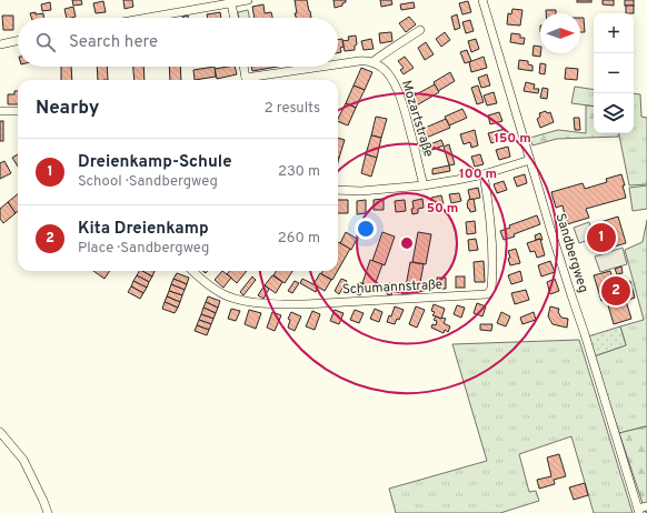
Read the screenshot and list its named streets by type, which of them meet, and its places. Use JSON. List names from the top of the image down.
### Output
{
  "streets": {
    "street": ["Mozartstraße", "Sandbergweg", "Schumannstraße"]
  },
  "north": "right",
  "page": {
    "map_buttons": ["+", "−"],
    "search": "Search here",
    "heading": ["Nearby", "2 results"],
    "list": [
      {
        "mark": "1",
        "name": "Dreienkamp-Schule",
        "note": "School · Sandbergweg",
        "value": "230 m"
      },
      {
        "mark": "2",
        "name": "Kita Dreienkamp",
        "note": "Place · Sandbergweg",
        "value": "260 m"
      }
    ],
    "pins": ["1", "2"]
  },
  "rings": ["150 m", "100 m", "50 m"]
}
